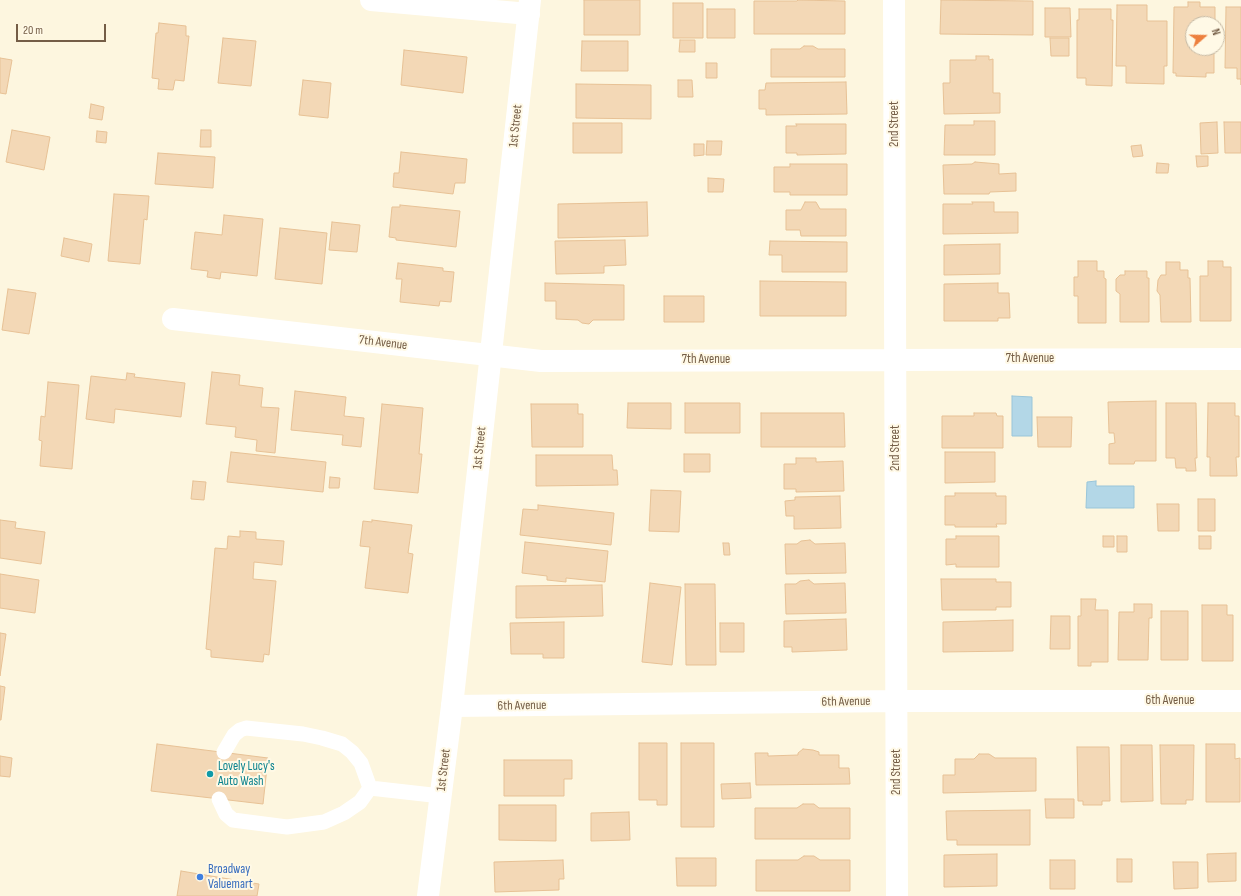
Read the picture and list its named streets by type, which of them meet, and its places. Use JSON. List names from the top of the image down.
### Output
{
  "streets": {
    "street": [
      "2nd Street",
      "1st Street",
      "7th Avenue",
      "6th Avenue"
    ]
  },
  "crossings": [
    ["2nd Street", "7th Avenue"],
    ["2nd Street", "6th Avenue"],
    ["1st Street", "7th Avenue"],
    ["1st Street", "6th Avenue"]
  ],
  "places": ["Lovely Lucy's Auto Wash", "Broadway Valuemart"],
  "scale_bar": "20 m",
  "north": "right"
}
